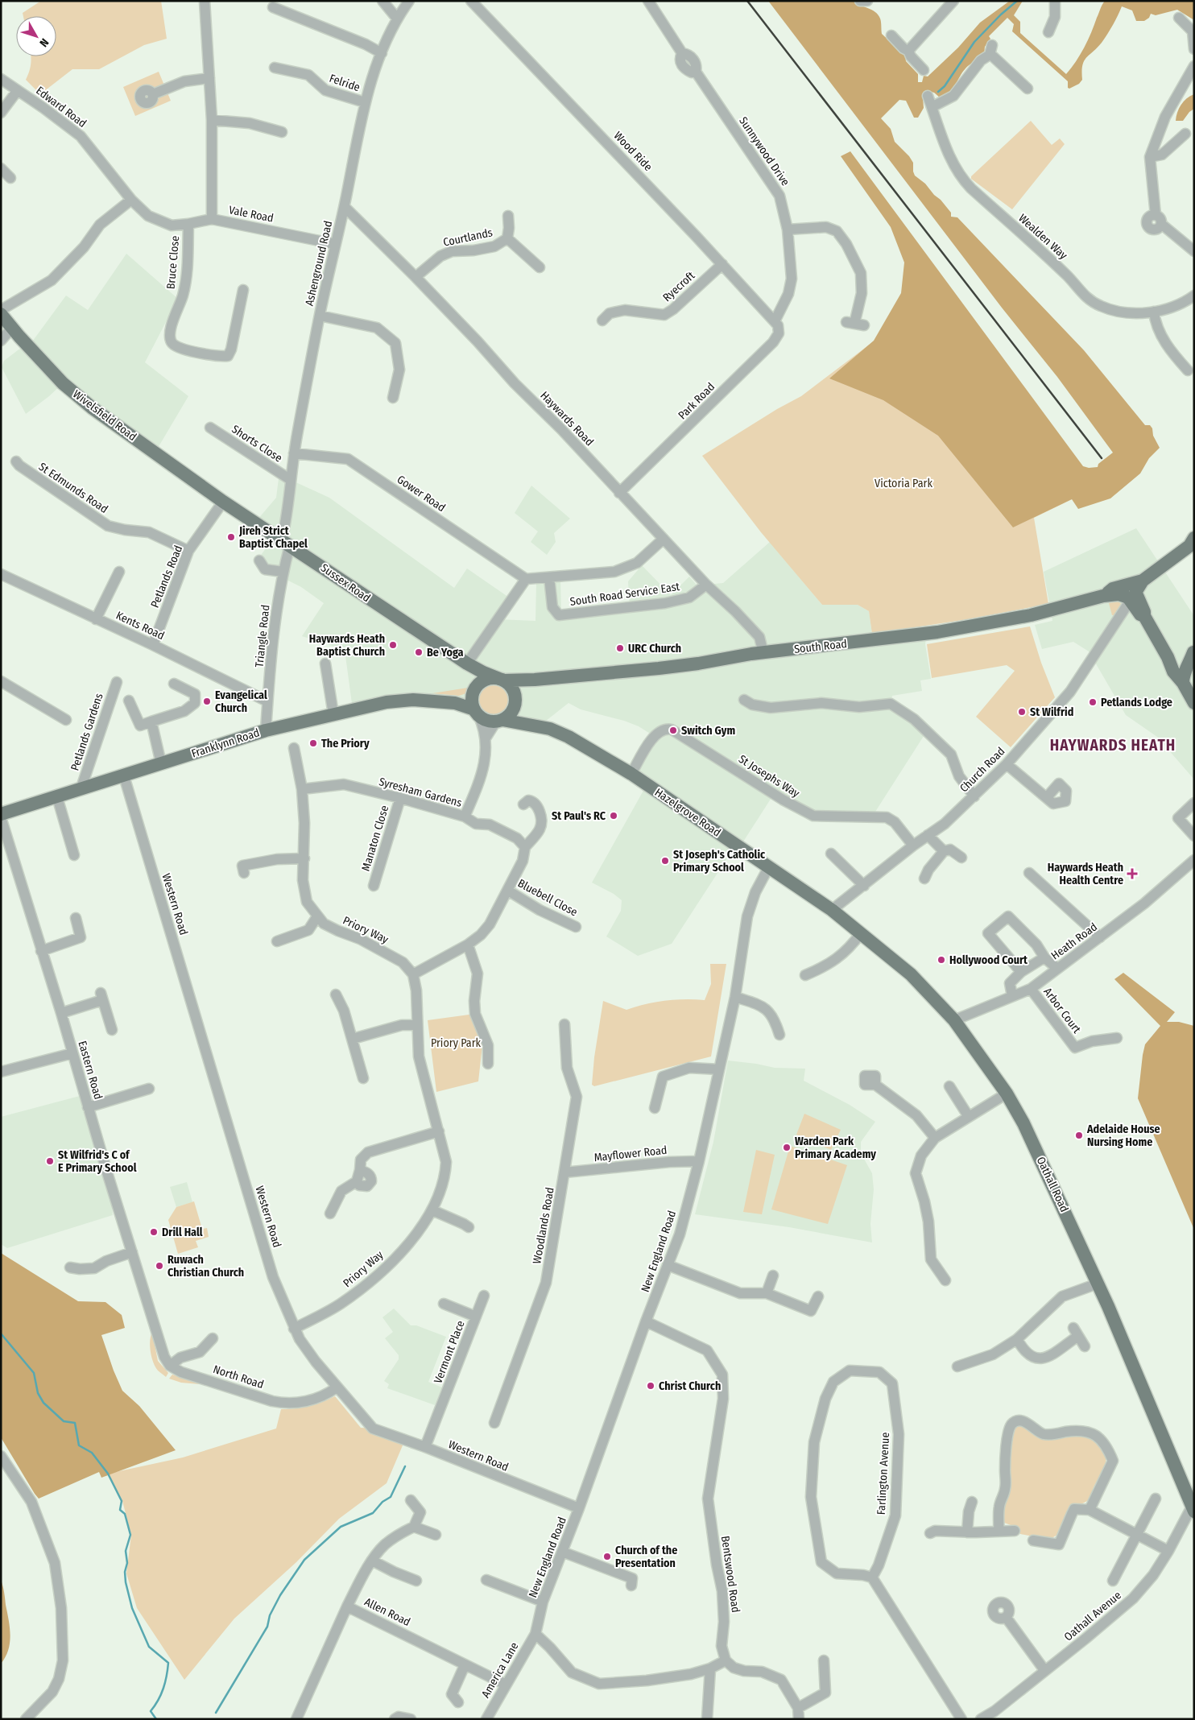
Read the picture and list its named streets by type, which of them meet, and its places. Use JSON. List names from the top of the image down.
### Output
{
  "streets": {
    "main road": [
      "Wivelsfield Road",
      "Sussex Road",
      "South Road",
      "Franklynn Road",
      "Hazelgrove Road",
      "Oathall Road"
    ],
    "street": [
      "Felride",
      "Edward Road",
      "Wood Ride",
      "Sunnywood Drive",
      "Vale Road",
      "Wealden Way",
      "Courtlands",
      "Bruce Close",
      "Ashenground Road",
      "Ryecroft",
      "Park Road",
      "Haywards Road",
      "Shorts Close",
      "St Edmunds Road",
      "Gower Road",
      "Petlands Road",
      "South Road Service East",
      "Kents Road",
      "Triangle Road",
      "Petlands Gardens",
      "Church Road",
      "St Josephs Way",
      "Syresham Gardens",
      "Manaton Close",
      "Bluebell Close",
      "Western Road",
      "Priory Way",
      "Heath Road",
      "Arbor Court",
      "Eastern Road",
      "Mayflower Road",
      "Woodlands Road",
      "New England Road",
      "Vermont Place",
      "North Road",
      "Farlington Avenue",
      "Bentswood Road",
      "Allen Road",
      "Oathall Avenue",
      "America Lane"
    ]
  },
  "crossings": [
    ["Felride", "Ashenground Road"],
    ["Edward Road", "Vale Road"],
    ["Edward Road", "Bruce Close"],
    ["Wood Ride", "Sunnywood Drive"],
    ["Wood Ride", "Ryecroft"],
    ["Wood Ride", "Park Road"],
    ["Sunnywood Drive", "Park Road"],
    ["Vale Road", "Ashenground Road"],
    ["Courtlands", "Haywards Road"],
    ["Ashenground Road", "Haywards Road"],
    ["Ashenground Road", "Shorts Close"],
    ["Ashenground Road", "Gower Road"],
    ["Ashenground Road", "Sussex Road"],
    ["Ashenground Road", "Triangle Road"],
    ["Park Road", "Haywards Road"],
    ["Wivelsfield Road", "Petlands Road"],
    ["Wivelsfield Road", "Sussex Road"],
    ["Haywards Road", "South Road Service East"],
    ["Haywards Road", "South Road"],
    ["St Edmunds Road", "Petlands Road"],
    ["Petlands Road", "Sussex Road"],
    ["Petlands Road", "Kents Road"],
    ["Sussex Road", "Triangle Road"],
    ["Sussex Road", "South Road"],
    ["Sussex Road", "Franklynn Road"],
    ["Sussex Road", "Hazelgrove Road"],
    ["Kents Road", "Triangle Road"],
    ["Triangle Road", "Franklynn Road"],
    ["South Road", "Franklynn Road"],
    ["South Road", "Hazelgrove Road"],
    ["Petlands Gardens", "Franklynn Road"],
    ["Franklynn Road", "Hazelgrove Road"],
    ["Franklynn Road", "Western Road"],
    ["Church Road", "St Josephs Way"],
    ["Church Road", "Hazelgrove Road"],
    ["Church Road", "Oathall Road"],
    ["St Josephs Way", "Hazelgrove Road"],
    ["Syresham Gardens", "Manaton Close"],
    ["Syresham Gardens", "Priory Way"],
    ["Hazelgrove Road", "Oathall Road"],
    ["Hazelgrove Road", "New England Road"],
    ["Western Road", "Priory Way"],
    ["Western Road", "New England Road"],
    ["Western Road", "Vermont Place"],
    ["Western Road", "North Road"],
    ["Heath Road", "Arbor Court"],
    ["Heath Road", "Oathall Road"],
    ["Eastern Road", "North Road"],
    ["Mayflower Road", "Woodlands Road"],
    ["Mayflower Road", "New England Road"],
    ["Oathall Road", "Oathall Avenue"],
    ["New England Road", "Bentswood Road"],
    ["New England Road", "America Lane"],
    ["Allen Road", "America Lane"]
  ],
  "districts": ["HAYWARDS HEATH"],
  "parks": ["Victoria Park", "Priory Park"],
  "places": {
    "other": [
      "Jireh Strict Baptist Chapel",
      "Haywards Heath Baptist Church",
      "URC Church",
      "Be Yoga",
      "Evangelical Church",
      "Petlands Lodge",
      "St Wilfrid",
      "Switch Gym",
      "The Priory",
      "St Paul's RC",
      "St Joseph's Catholic Primary School",
      "Hollywood Court",
      "Adelaide House Nursing Home",
      "Warden Park Primary Academy",
      "St Wilfrid's C of E Primary School",
      "Drill Hall",
      "Ruwach Christian Church",
      "Christ Church",
      "Church of the Presentation"
    ],
    "health": ["Haywards Heath Health Centre"]
  },
  "north": "bottom right"
}
